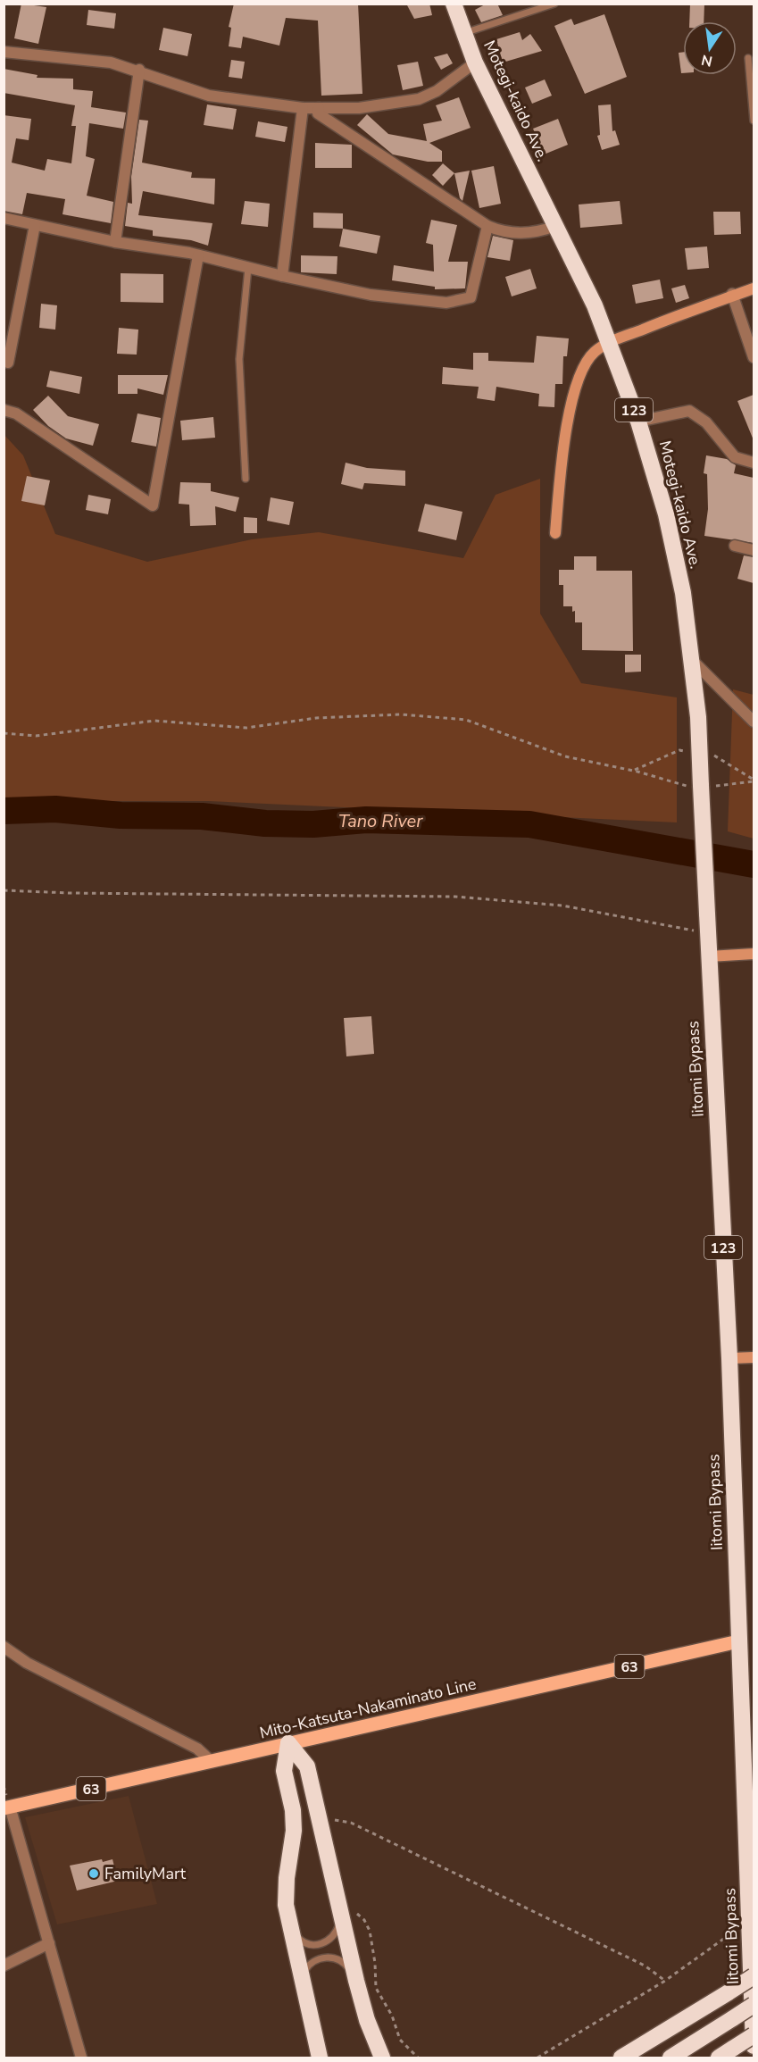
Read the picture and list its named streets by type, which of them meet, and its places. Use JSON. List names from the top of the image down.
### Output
{
  "streets": {
    "highway": ["Motegi-kaido Ave.", "123", "Iitomi Bypass"],
    "main road": ["63", "Mito-Katsuta-Nakaminato Line"]
  },
  "crossings": [
    ["Motegi-kaido Ave.", "Iitomi Bypass"],
    ["Iitomi Bypass", "Mito-Katsuta-Nakaminato Line"]
  ],
  "water": ["Tano River"],
  "places": ["FamilyMart"],
  "north": "bottom"
}
